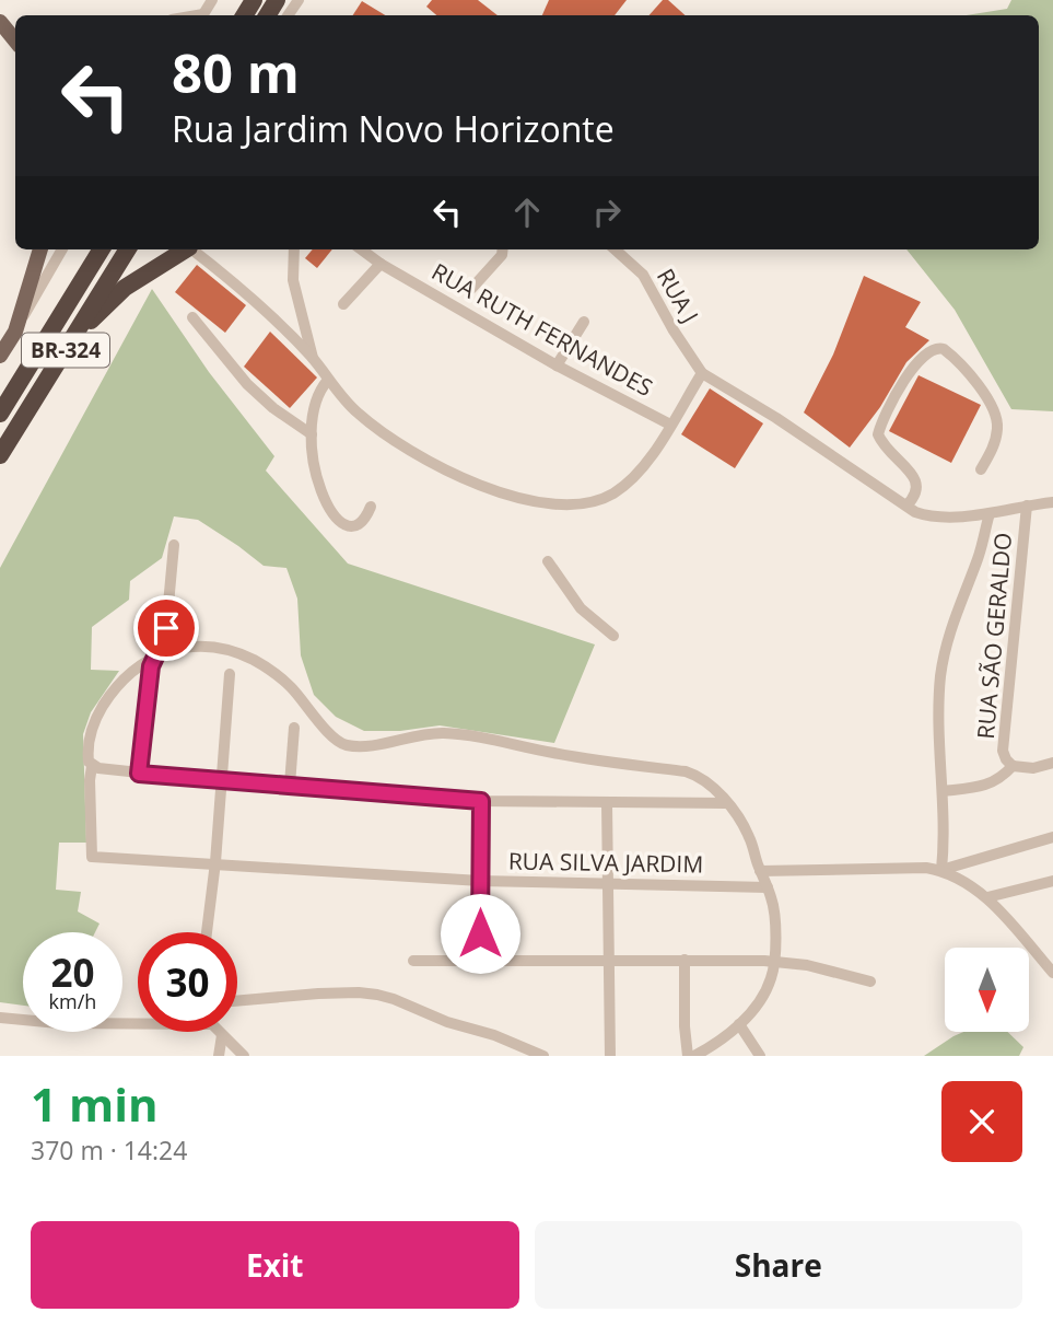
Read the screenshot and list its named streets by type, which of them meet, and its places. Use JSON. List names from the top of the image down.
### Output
{
  "streets": {
    "highway": ["BR-324"],
    "street": [
      "RUA J",
      "RUA RUTH FERNANDES",
      "RUA SÃO GERALDO",
      "RUA SILVA JARDIM"
    ]
  },
  "north": "bottom",
  "page": {
    "turn": ["80 m", "Rua Jardim Novo Horizonte"],
    "speed": "20 km/h",
    "limit": "30",
    "heading": ["1 min", "370 m · 14:24"],
    "buttons": ["Exit", "Share"]
  }
}
